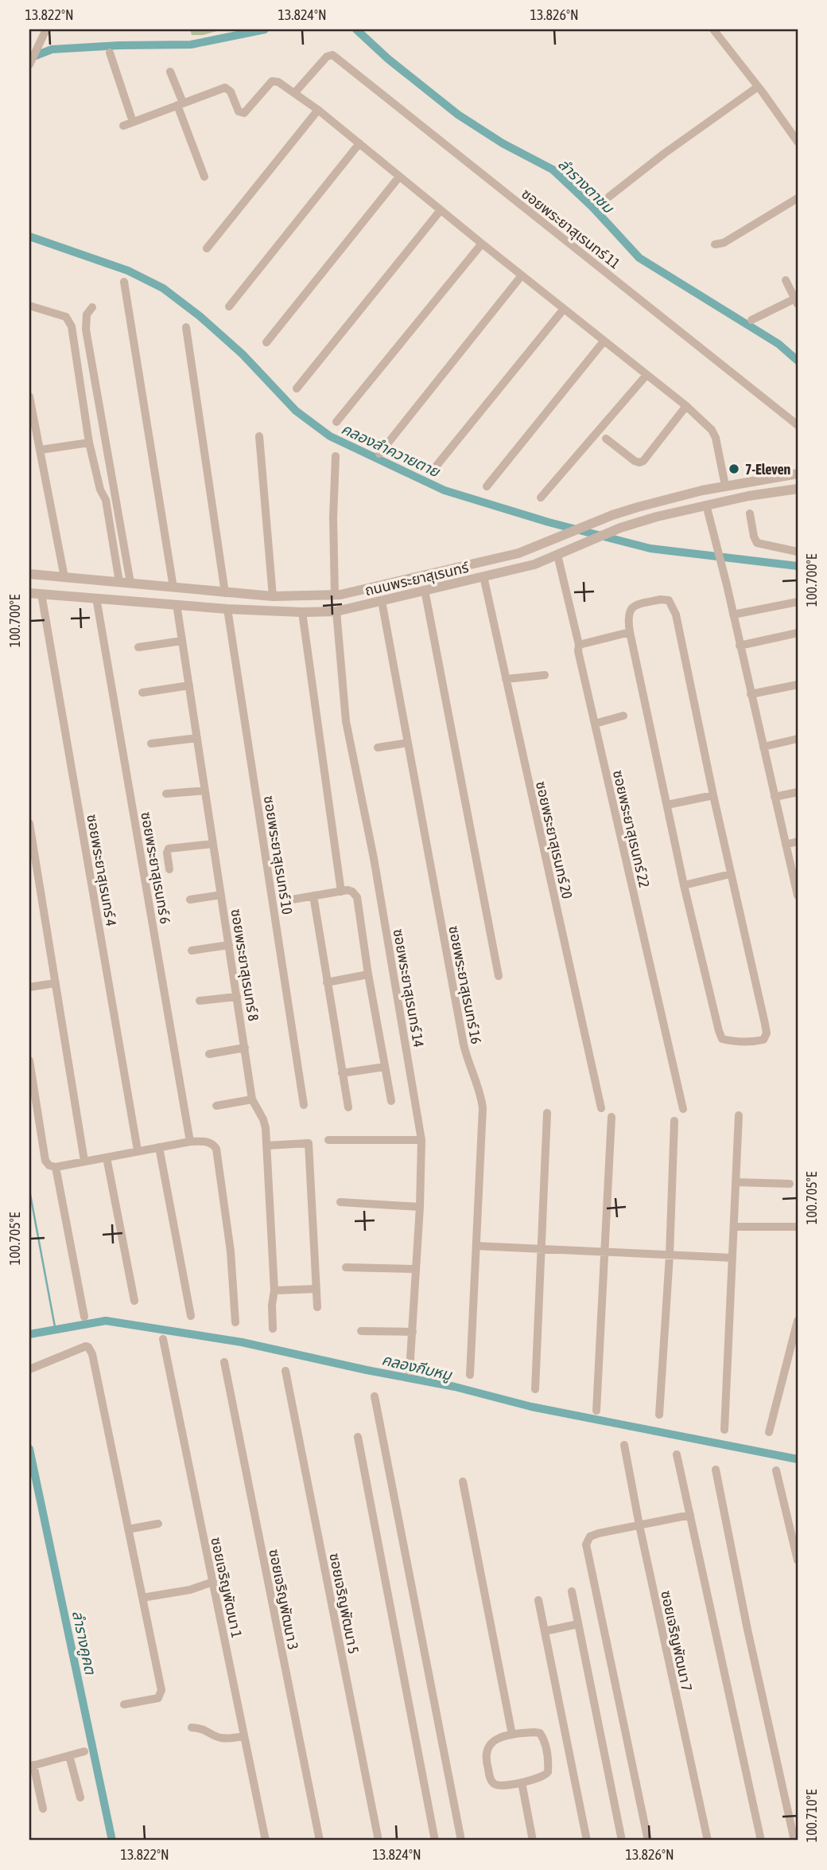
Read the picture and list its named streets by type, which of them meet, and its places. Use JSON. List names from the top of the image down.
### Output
{
  "streets": {
    "street": [
      "ซอยพระยาสุเรนทร์ 11",
      "ถนนพระยาสุเรนทร์",
      "ซอยพระยาสุเรนทร์ 22",
      "ซอยพระยาสุเรนทร์ 20",
      "ซอยพระยาสุเรนทร์ 10",
      "ซอยพระยาสุเรนทร์ 6",
      "ซอยพระยาสุเรนทร์ 4",
      "ซอยพระยาสุเรนทร์ 8",
      "ซอยพระยาสุเรนทร์ 16",
      "ซอยพระยาสุเรนทร์ 14",
      "ซอยเจริญพัฒนา 1",
      "ซอยเจริญพัฒนา 3",
      "ซอยเจริญพัฒนา 5",
      "ซอยเจริญพัฒนา 7"
    ]
  },
  "crossings": [
    ["ถนนพระยาสุเรนทร์", "ซอยพระยาสุเรนทร์ 22"],
    ["ถนนพระยาสุเรนทร์", "ซอยพระยาสุเรนทร์ 20"],
    ["ถนนพระยาสุเรนทร์", "ซอยพระยาสุเรนทร์ 10"],
    ["ถนนพระยาสุเรนทร์", "ซอยพระยาสุเรนทร์ 6"],
    ["ถนนพระยาสุเรนทร์", "ซอยพระยาสุเรนทร์ 4"],
    ["ถนนพระยาสุเรนทร์", "ซอยพระยาสุเรนทร์ 8"],
    ["ถนนพระยาสุเรนทร์", "ซอยพระยาสุเรนทร์ 16"],
    ["ถนนพระยาสุเรนทร์", "ซอยพระยาสุเรนทร์ 14"]
  ],
  "water": [
    "ลำรางตาชม",
    "คลองลำควายตาย",
    "คลองกีบหมู",
    "ลำรางคูคต"
  ],
  "places": ["7-Eleven"],
  "coordinates": [
    "13.822°N",
    "13.824°N",
    "13.826°N",
    "100.700°E",
    "100.705°E",
    "100.710°E"
  ]
}
